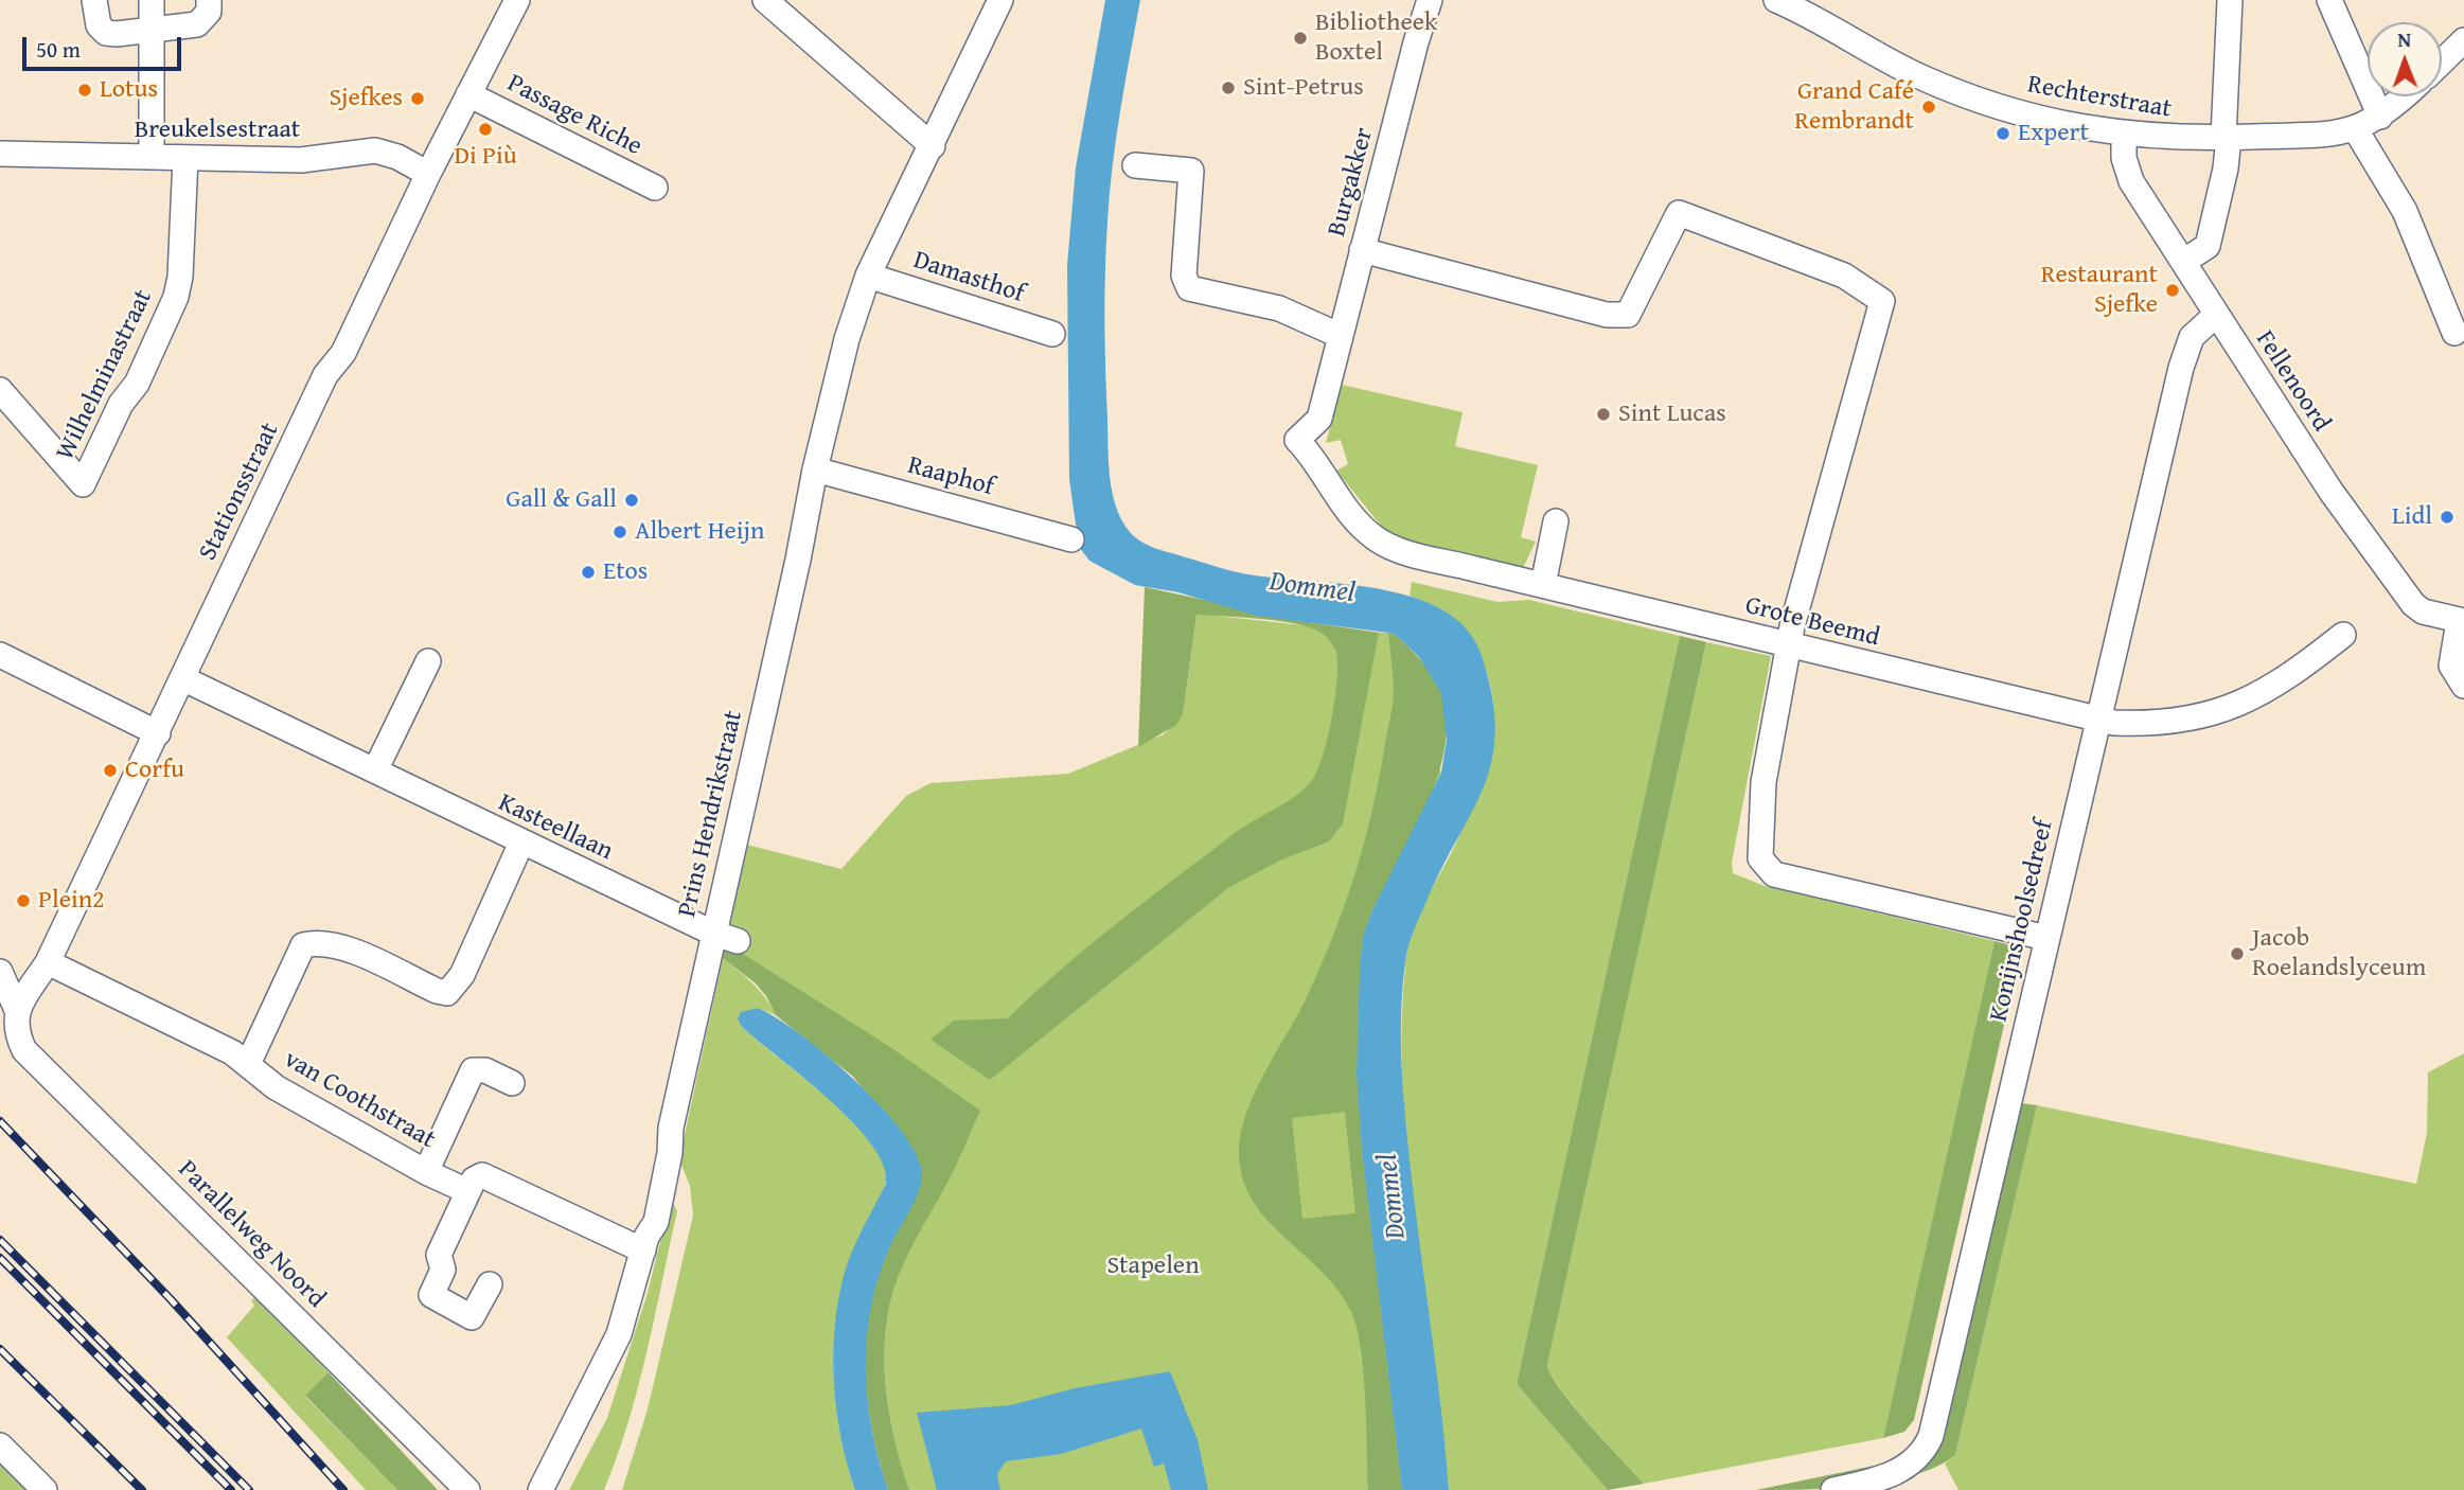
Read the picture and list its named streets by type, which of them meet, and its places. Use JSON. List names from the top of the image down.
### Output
{
  "streets": {
    "street": [
      "Rechterstraat",
      "Passage Riche",
      "Breukelsestraat",
      "Burgakker",
      "Damasthof",
      "Wilhelminastraat",
      "Fellenoord",
      "Raaphof",
      "Stationsstraat",
      "Grote Beemd",
      "Prins Hendrikstraat",
      "Kasteellaan",
      "Konijnshoolsedreef",
      "van Coothstraat",
      "Parallelweg Noord"
    ]
  },
  "crossings": [
    ["Rechterstraat", "Fellenoord"],
    ["Passage Riche", "Stationsstraat"],
    ["Breukelsestraat", "Wilhelminastraat"],
    ["Breukelsestraat", "Stationsstraat"],
    ["Burgakker", "Grote Beemd"],
    ["Damasthof", "Prins Hendrikstraat"],
    ["Fellenoord", "Konijnshoolsedreef"],
    ["Raaphof", "Prins Hendrikstraat"],
    ["Stationsstraat", "Kasteellaan"],
    ["Stationsstraat", "van Coothstraat"],
    ["Stationsstraat", "Parallelweg Noord"],
    ["Grote Beemd", "Konijnshoolsedreef"],
    ["Prins Hendrikstraat", "Kasteellaan"]
  ],
  "water": ["Dommel"],
  "parks": ["Stapelen"],
  "places": [
    "Bibliotheek Boxtel",
    "Sint-Petrus",
    "Lotus",
    "Sjefkes",
    "Grand Café Rembrandt",
    "Di Più",
    "Expert",
    "Restaurant Sjefke",
    "Sint Lucas",
    "Gall & Gall",
    "Lidl",
    "Albert Heijn",
    "Etos",
    "Corfu",
    "Plein2",
    "Jacob Roelandslyceum"
  ],
  "scale_bar": "50 m",
  "north": "top"
}
